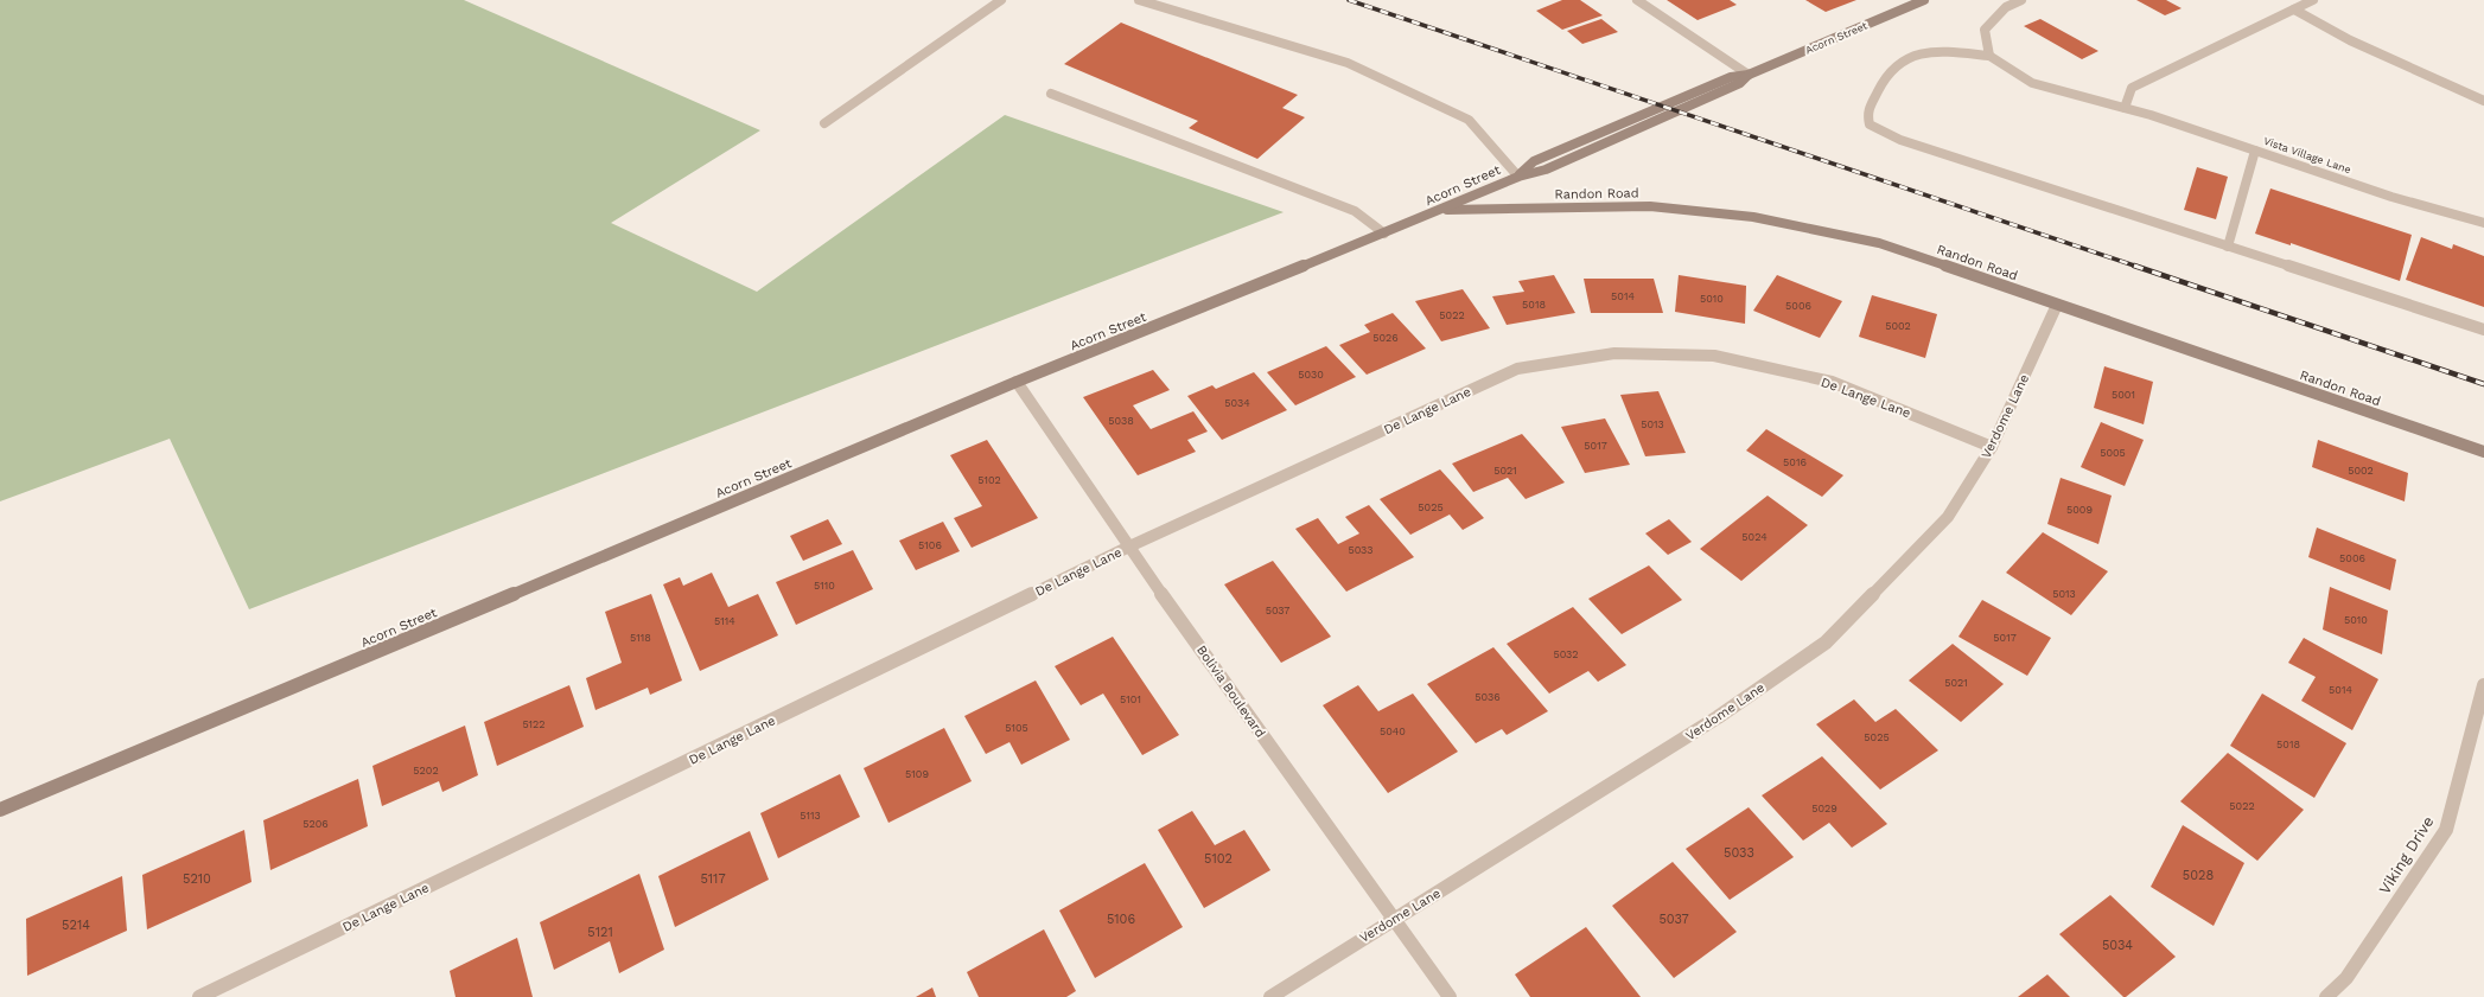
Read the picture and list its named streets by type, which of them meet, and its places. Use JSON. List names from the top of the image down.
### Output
{
  "streets": {
    "street": [
      "Acorn Street",
      "Vista Village Lane",
      "Randon Road",
      "De Lange Lane",
      "Verdome Lane",
      "Bolivia Boulevard",
      "Viking Drive"
    ]
  },
  "crossings": [
    ["Acorn Street", "Randon Road"],
    ["Acorn Street", "Bolivia Boulevard"],
    ["Randon Road", "Verdome Lane"],
    ["De Lange Lane", "Verdome Lane"],
    ["De Lange Lane", "Bolivia Boulevard"],
    ["Verdome Lane", "Bolivia Boulevard"]
  ],
  "house_numbers": [
    "5014",
    "5010",
    "5018",
    "5006",
    "5022",
    "5002",
    "5026",
    "5030",
    "5001",
    "5034",
    "5038",
    "5013",
    "5017",
    "5005",
    "5016",
    "5021",
    "5002",
    "5102",
    "5025",
    "5009",
    "5024",
    "5106",
    "5033",
    "5006",
    "5110",
    "5013",
    "5037",
    "5010",
    "5114",
    "5118",
    "5017",
    "5032",
    "5021",
    "5014",
    "5036",
    "5101",
    "5122",
    "5105",
    "5040",
    "5025",
    "5018",
    "5202",
    "5109",
    "5022",
    "5029",
    "5113",
    "5206",
    "5033",
    "5102",
    "5028",
    "5210",
    "5117",
    "5106",
    "5037",
    "5214",
    "5121",
    "5034"
  ]
}
